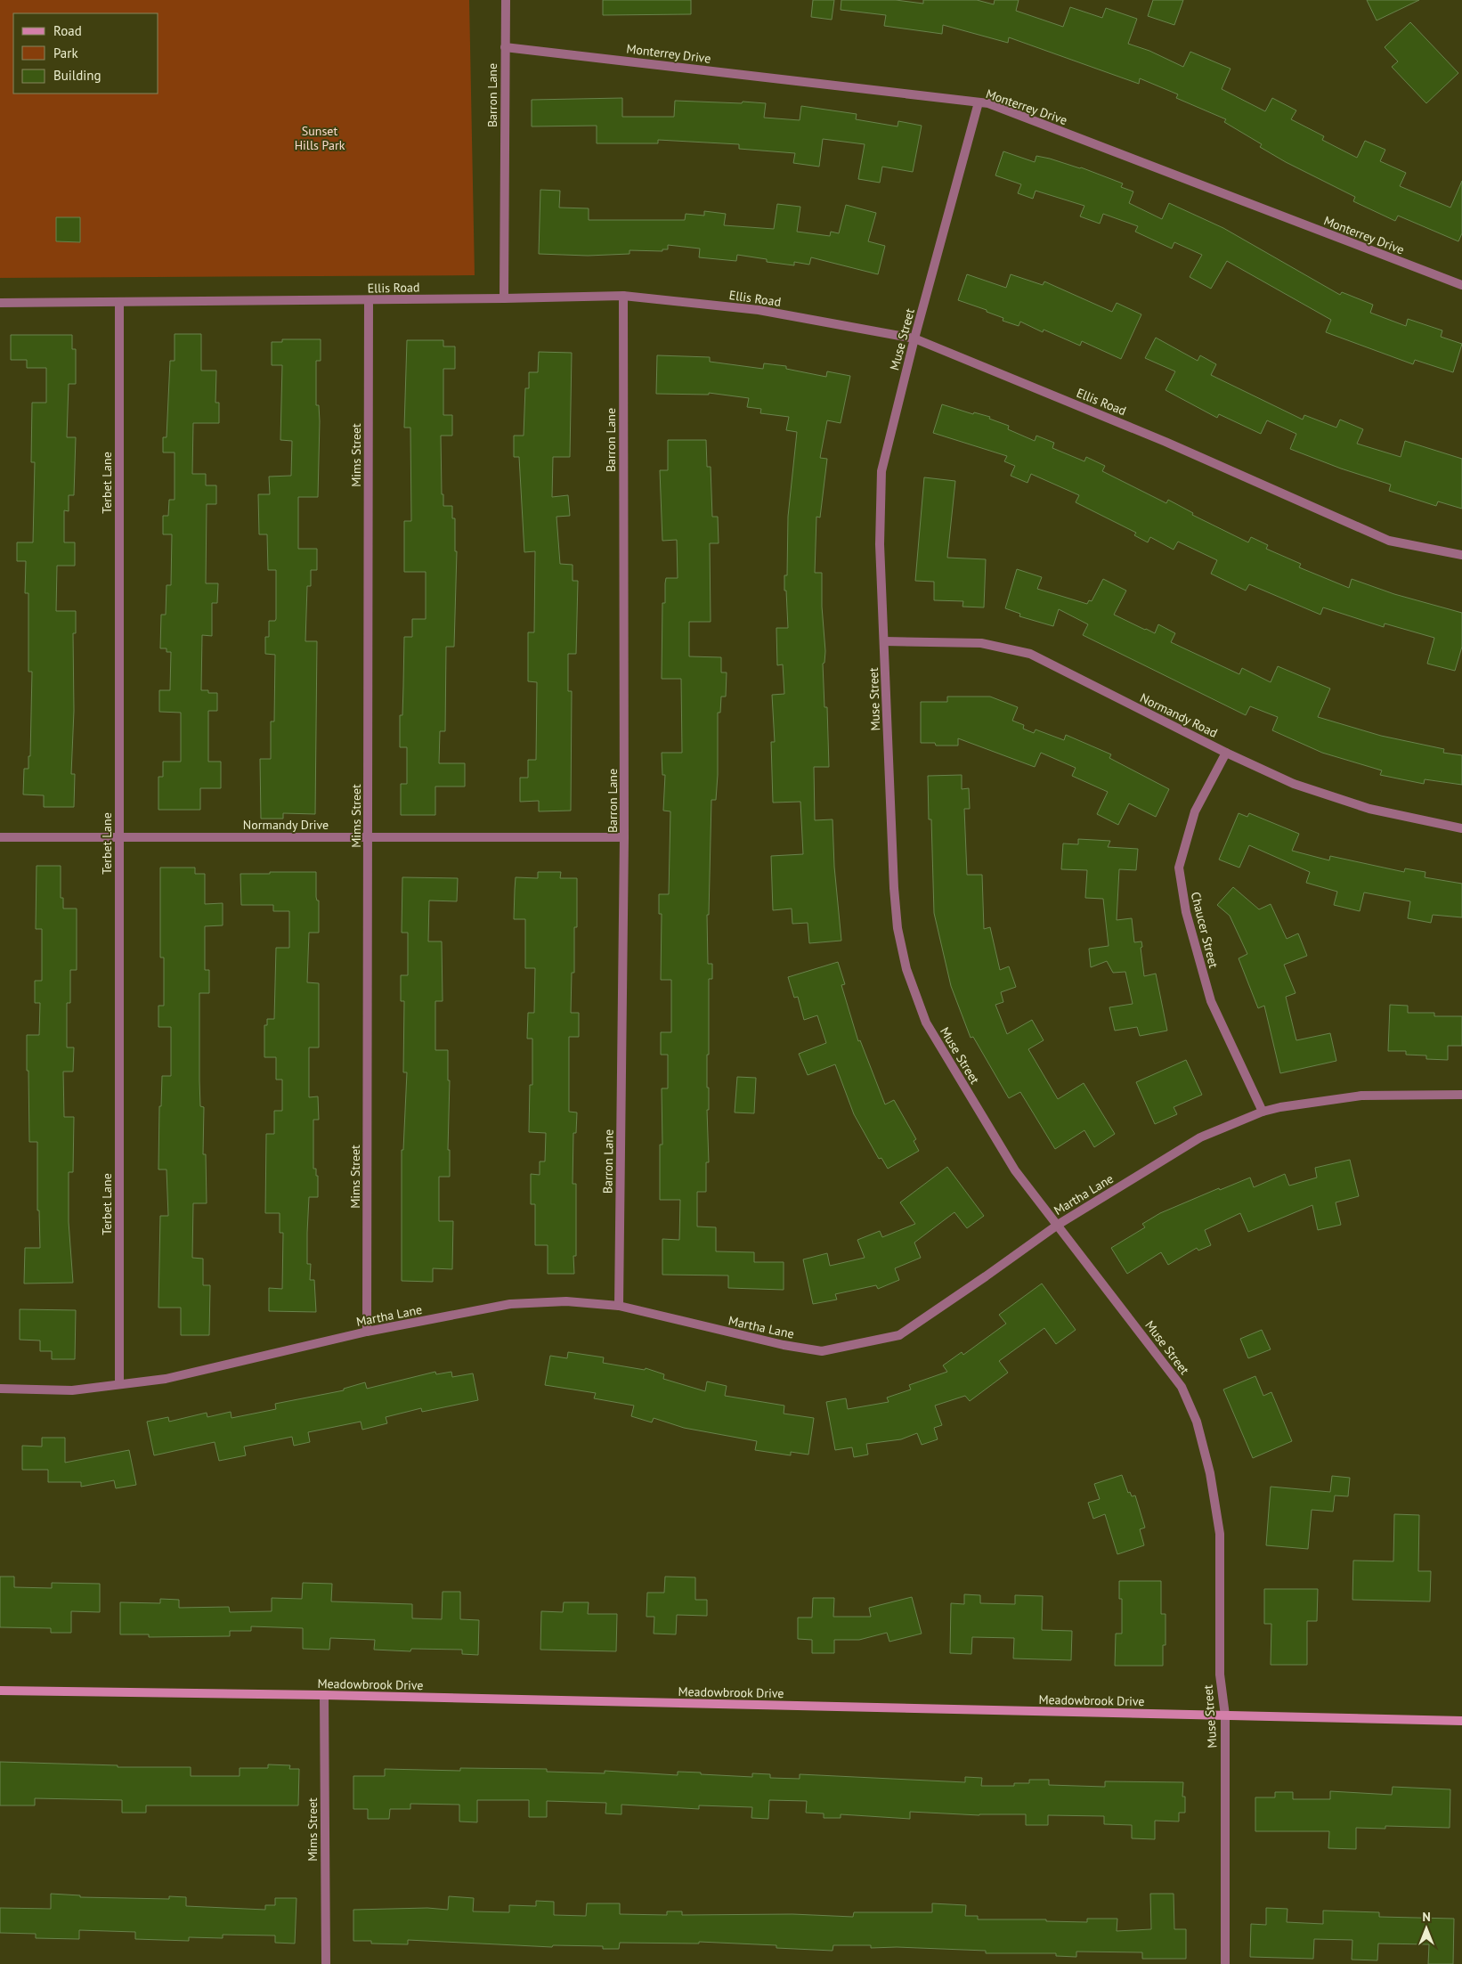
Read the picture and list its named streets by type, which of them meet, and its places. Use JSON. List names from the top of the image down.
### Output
{
  "streets": {
    "main road": ["Meadowbrook Drive"],
    "street": [
      "Monterrey Drive",
      "Barron Lane",
      "Ellis Road",
      "Muse Street",
      "Mims Street",
      "Terbet Lane",
      "Normandy Road",
      "Normandy Drive",
      "Chaucer Street",
      "Martha Lane"
    ]
  },
  "crossings": [
    ["Monterrey Drive", "Barron Lane"],
    ["Monterrey Drive", "Muse Street"],
    ["Barron Lane", "Ellis Road"],
    ["Barron Lane", "Normandy Drive"],
    ["Barron Lane", "Martha Lane"],
    ["Ellis Road", "Muse Street"],
    ["Ellis Road", "Mims Street"],
    ["Ellis Road", "Terbet Lane"],
    ["Muse Street", "Normandy Road"],
    ["Muse Street", "Martha Lane"],
    ["Muse Street", "Meadowbrook Drive"],
    ["Mims Street", "Normandy Drive"],
    ["Mims Street", "Martha Lane"],
    ["Mims Street", "Meadowbrook Drive"],
    ["Terbet Lane", "Normandy Drive"],
    ["Terbet Lane", "Martha Lane"],
    ["Normandy Road", "Chaucer Street"],
    ["Chaucer Street", "Martha Lane"]
  ],
  "parks": ["Sunset Hills Park"],
  "legend": ["Road", "Park", "Building"],
  "north": "top"
}
